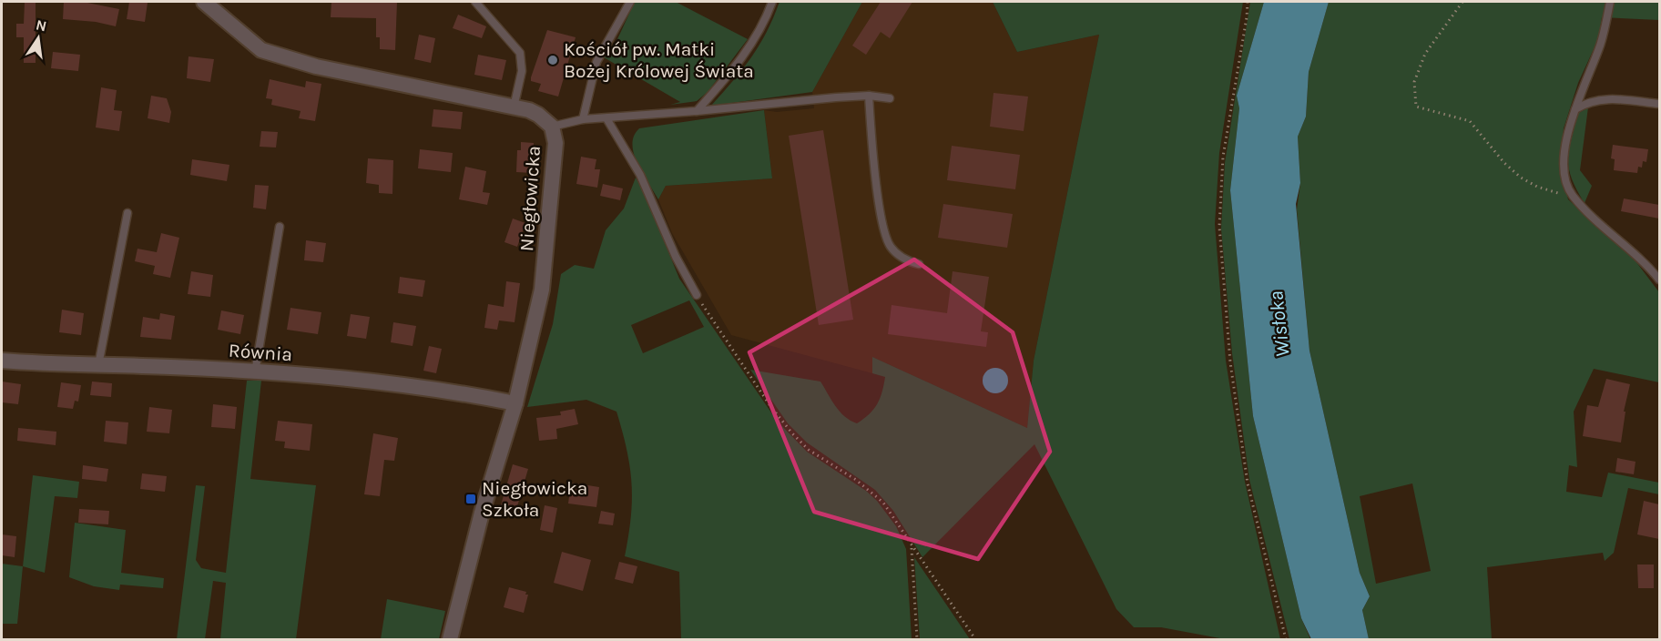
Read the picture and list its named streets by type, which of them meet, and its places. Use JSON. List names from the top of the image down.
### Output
{
  "streets": {
    "street": ["Niegłowicka", "Równia"]
  },
  "crossings": [
    ["Niegłowicka", "Równia"]
  ],
  "water": ["Wisłoka"],
  "places": {
    "other": ["Kościół pw. Matki Bożej Królowej Świata"],
    "transit": ["Niegłowicka Szkoła"]
  },
  "north": "top"
}
